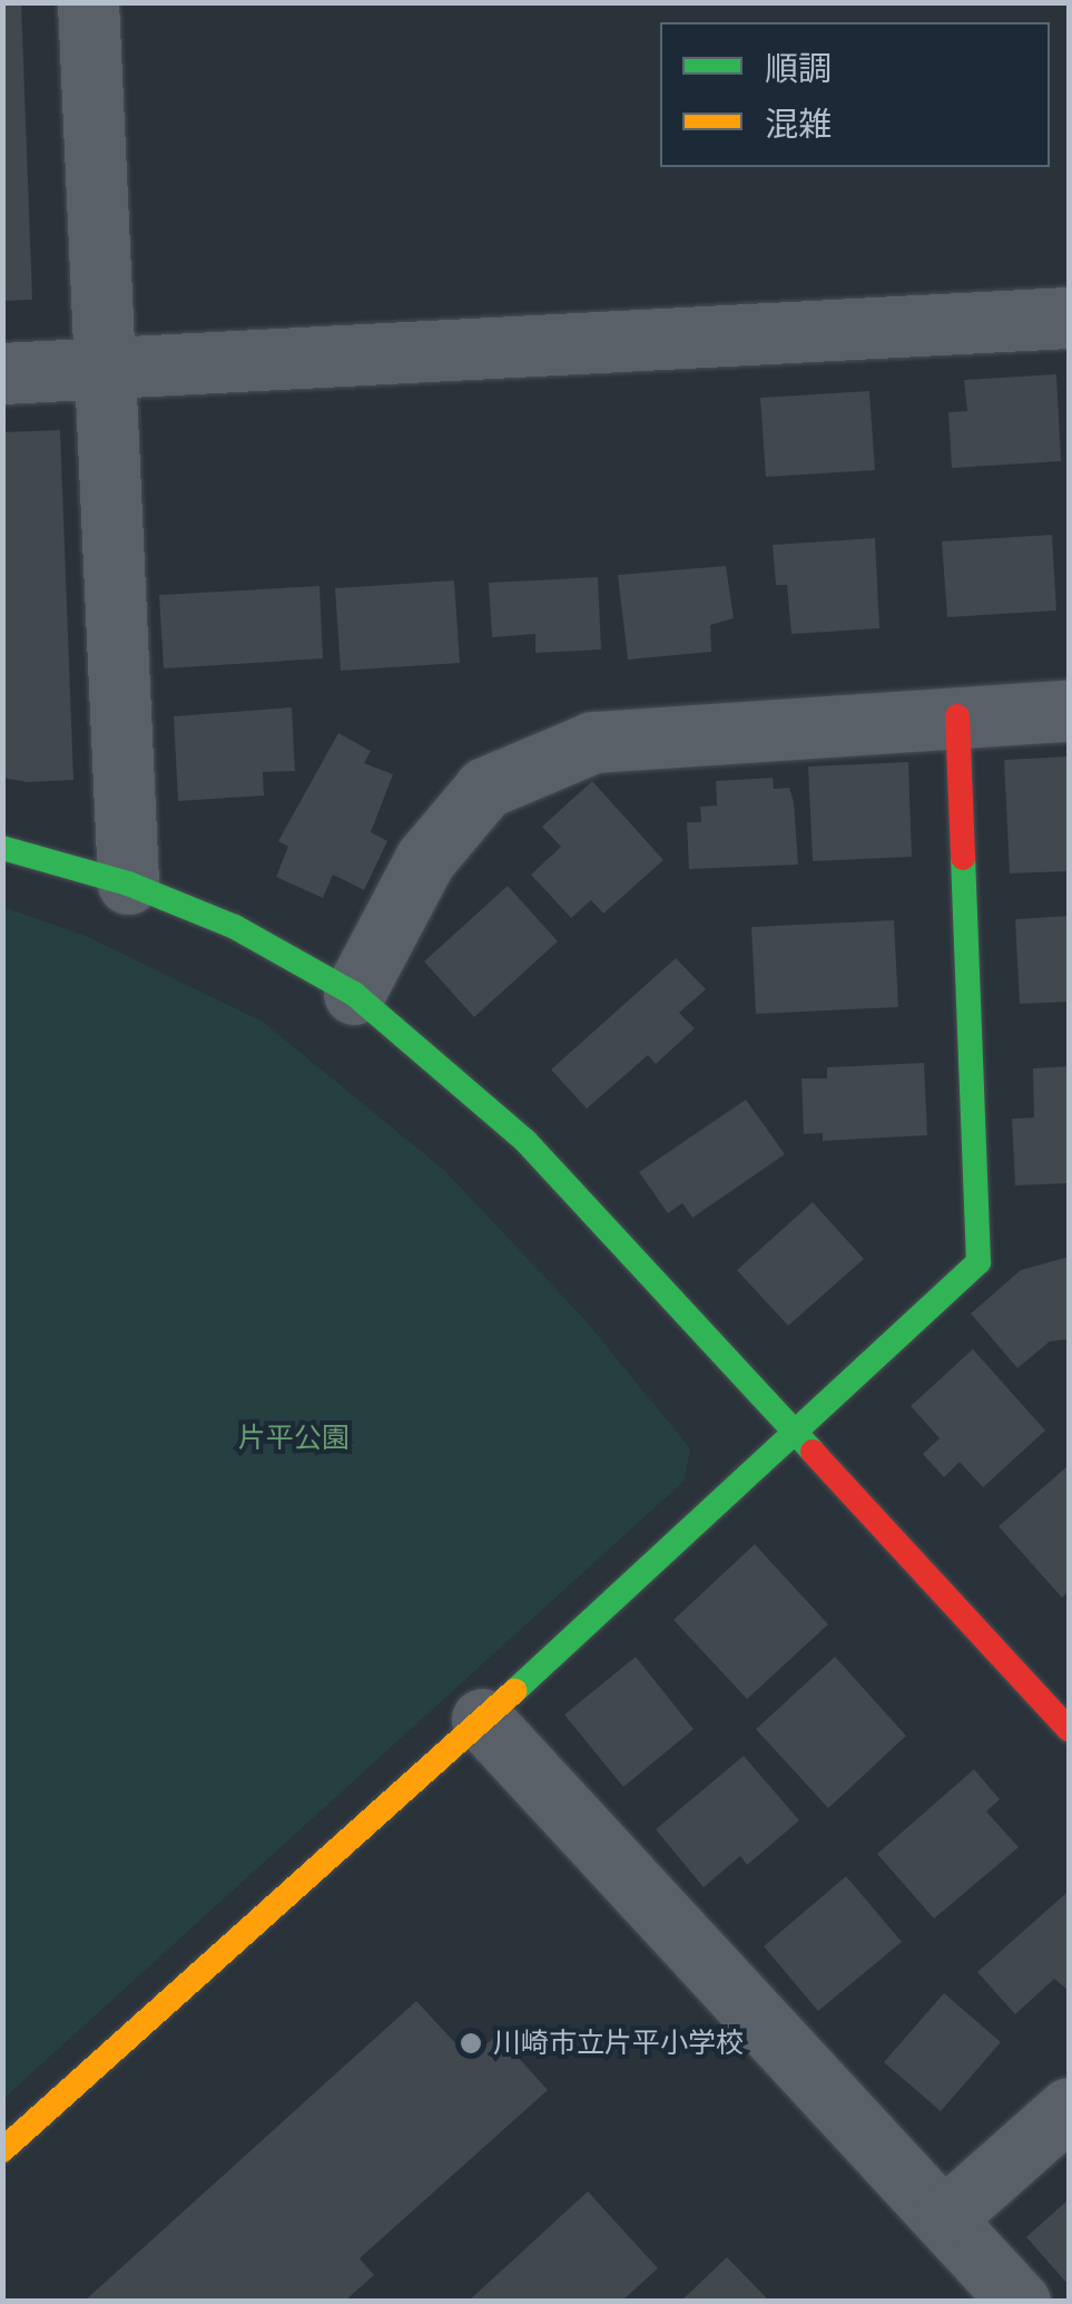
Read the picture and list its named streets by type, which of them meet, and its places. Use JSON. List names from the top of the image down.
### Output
{
  "parks": ["片平公園"],
  "places": ["川崎市立片平小学校"],
  "legend": ["順調", "混雑"]
}
